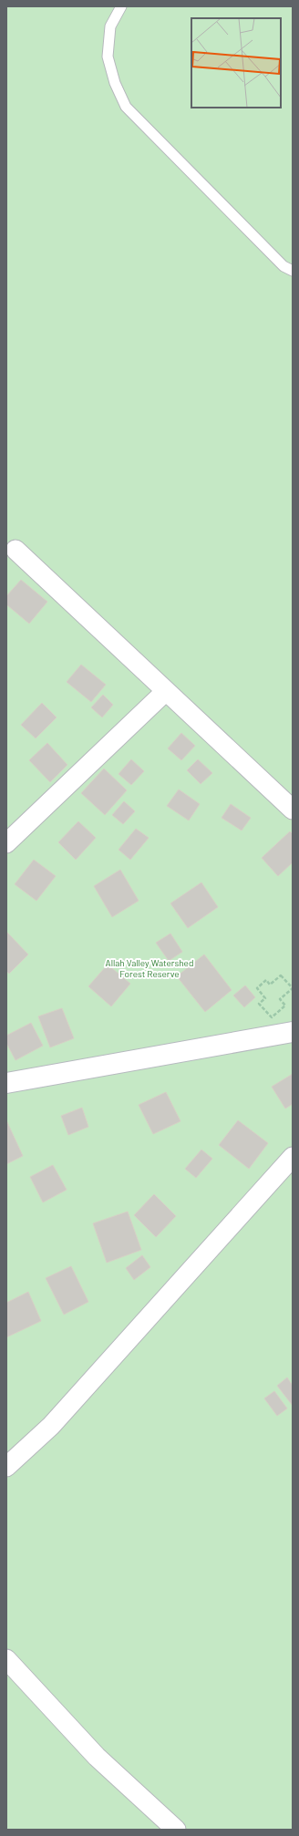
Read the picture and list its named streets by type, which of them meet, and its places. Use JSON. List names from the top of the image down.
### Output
{
  "parks": ["Allah Valley Watershed Forest Reserve"]
}
